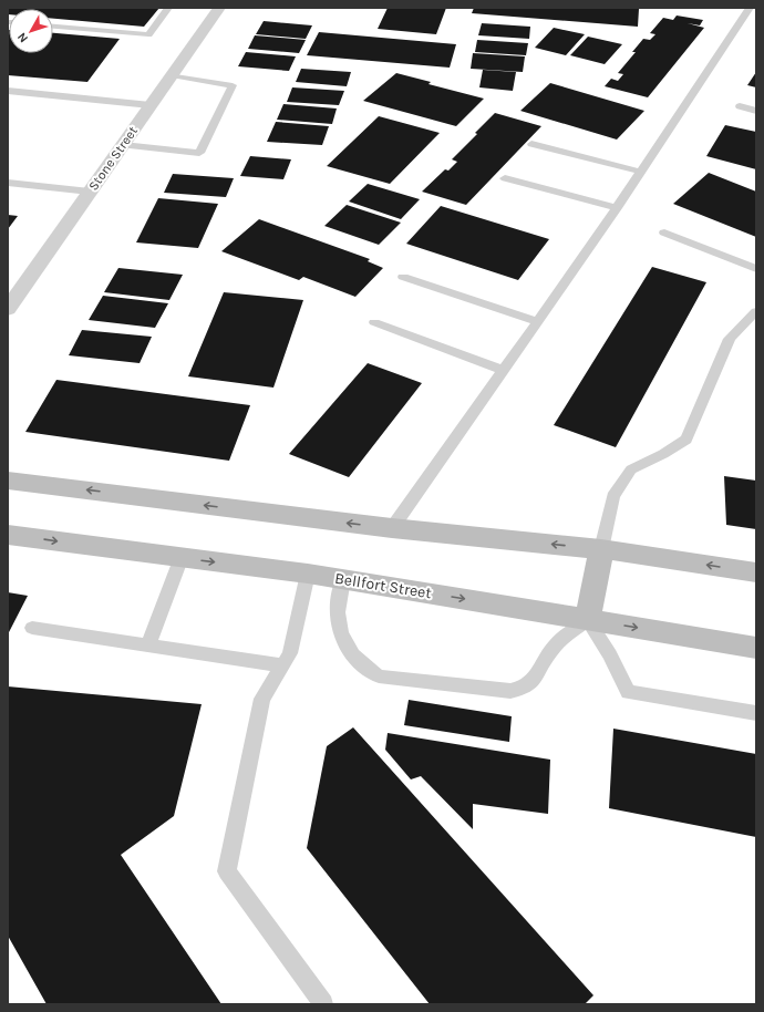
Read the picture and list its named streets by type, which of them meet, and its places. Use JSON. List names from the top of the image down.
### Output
{
  "streets": {
    "main road": ["Bellfort Street"],
    "street": ["Stone Street"]
  },
  "north": "bottom left"
}
